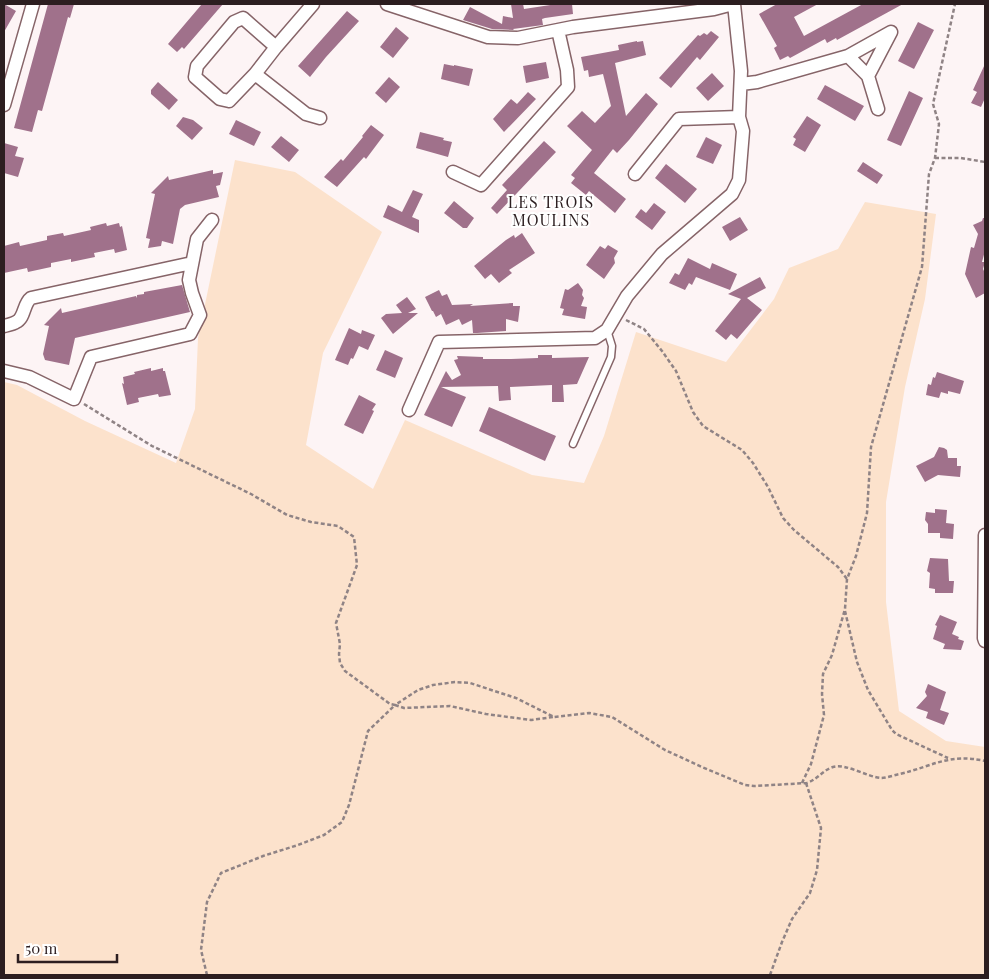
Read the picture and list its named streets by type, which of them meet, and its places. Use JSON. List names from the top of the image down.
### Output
{
  "districts": ["LES TROIS MOULINS"],
  "scale_bar": "50 m"
}
